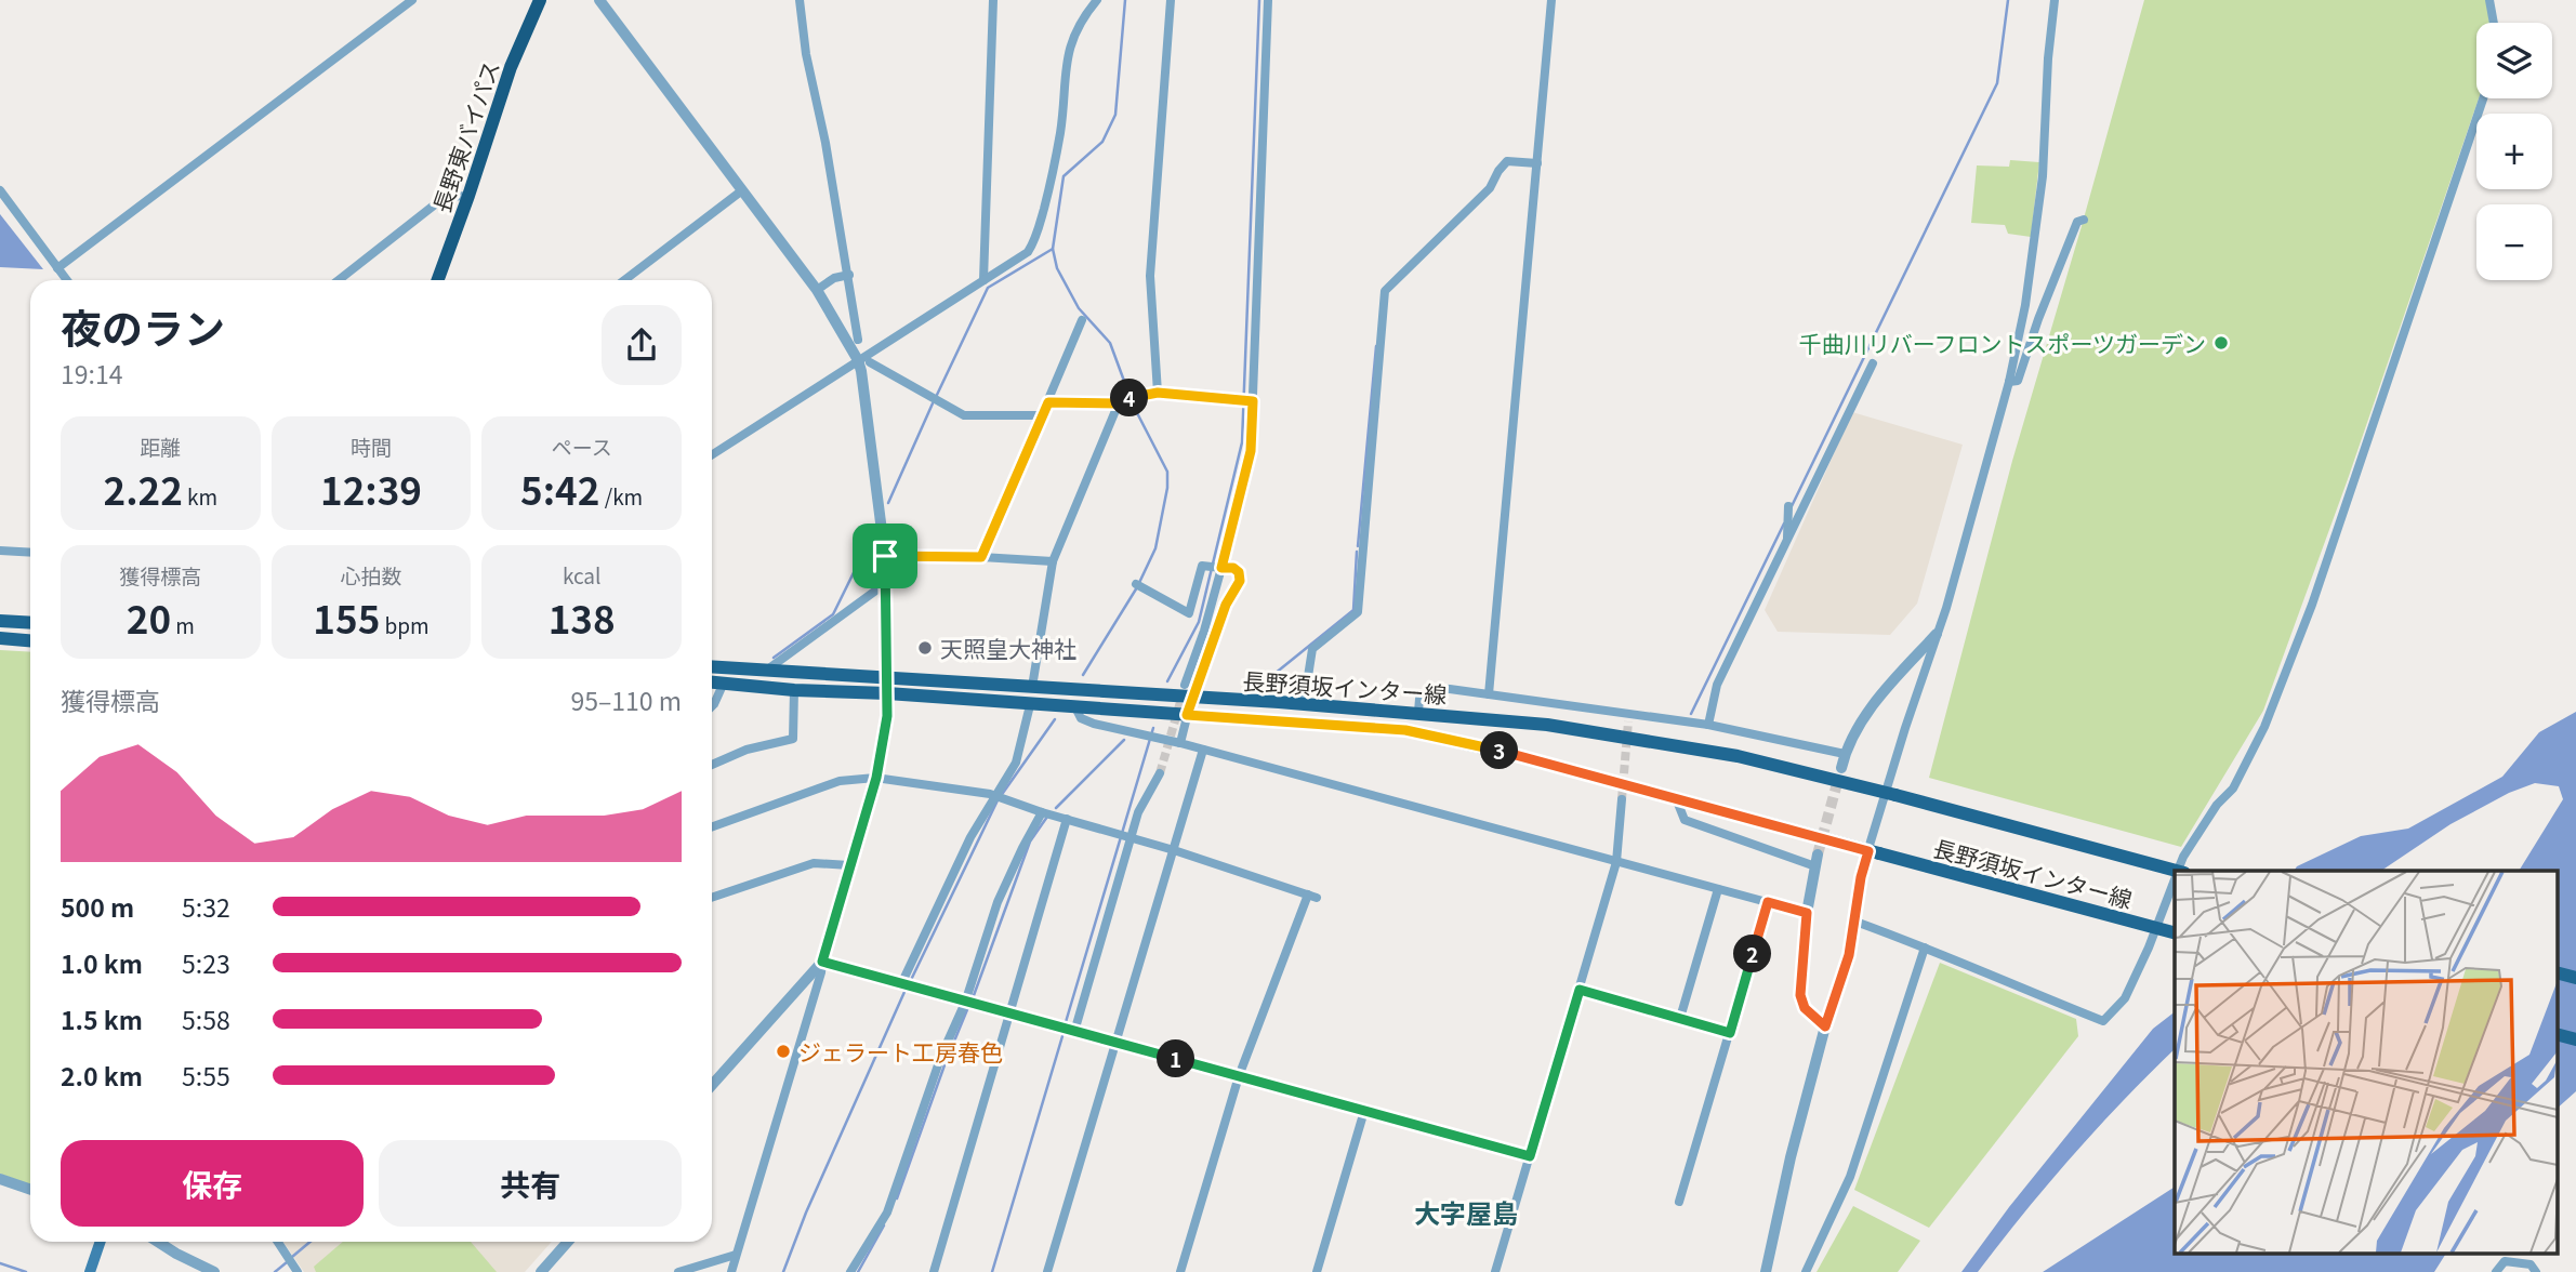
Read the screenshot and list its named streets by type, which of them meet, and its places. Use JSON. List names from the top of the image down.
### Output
{
  "streets": {
    "highway": ["長野東バイパス"],
    "main road": ["長野須坂インター線"]
  },
  "districts": ["大字屋島"],
  "places": ["千曲川リバーフロントスポーツガーデン", "天照皇大神社", "ジェラート工房春色"],
  "page": {
    "map_buttons": ["+", "−"],
    "heading": ["夜のラン", "19:14"],
    "pins": [
      "4",
      "3",
      "2",
      "1"
    ],
    "stats": [
      ["距離", "2.22 km"],
      ["時間", "12:39"],
      ["ペース", "5:42 /km"],
      ["獲得標高", "20 m"],
      ["心拍数", "155 bpm"],
      ["kcal", "138"]
    ],
    "chart": ["獲得標高", "95–110 m"],
    "list": [
      {
        "name": "500 m",
        "note": "5:32"
      },
      {
        "name": "1.0 km",
        "note": "5:23"
      },
      {
        "name": "1.5 km",
        "note": "5:58"
      },
      {
        "name": "2.0 km",
        "note": "5:55"
      }
    ],
    "buttons": ["保存", "共有"]
  }
}
